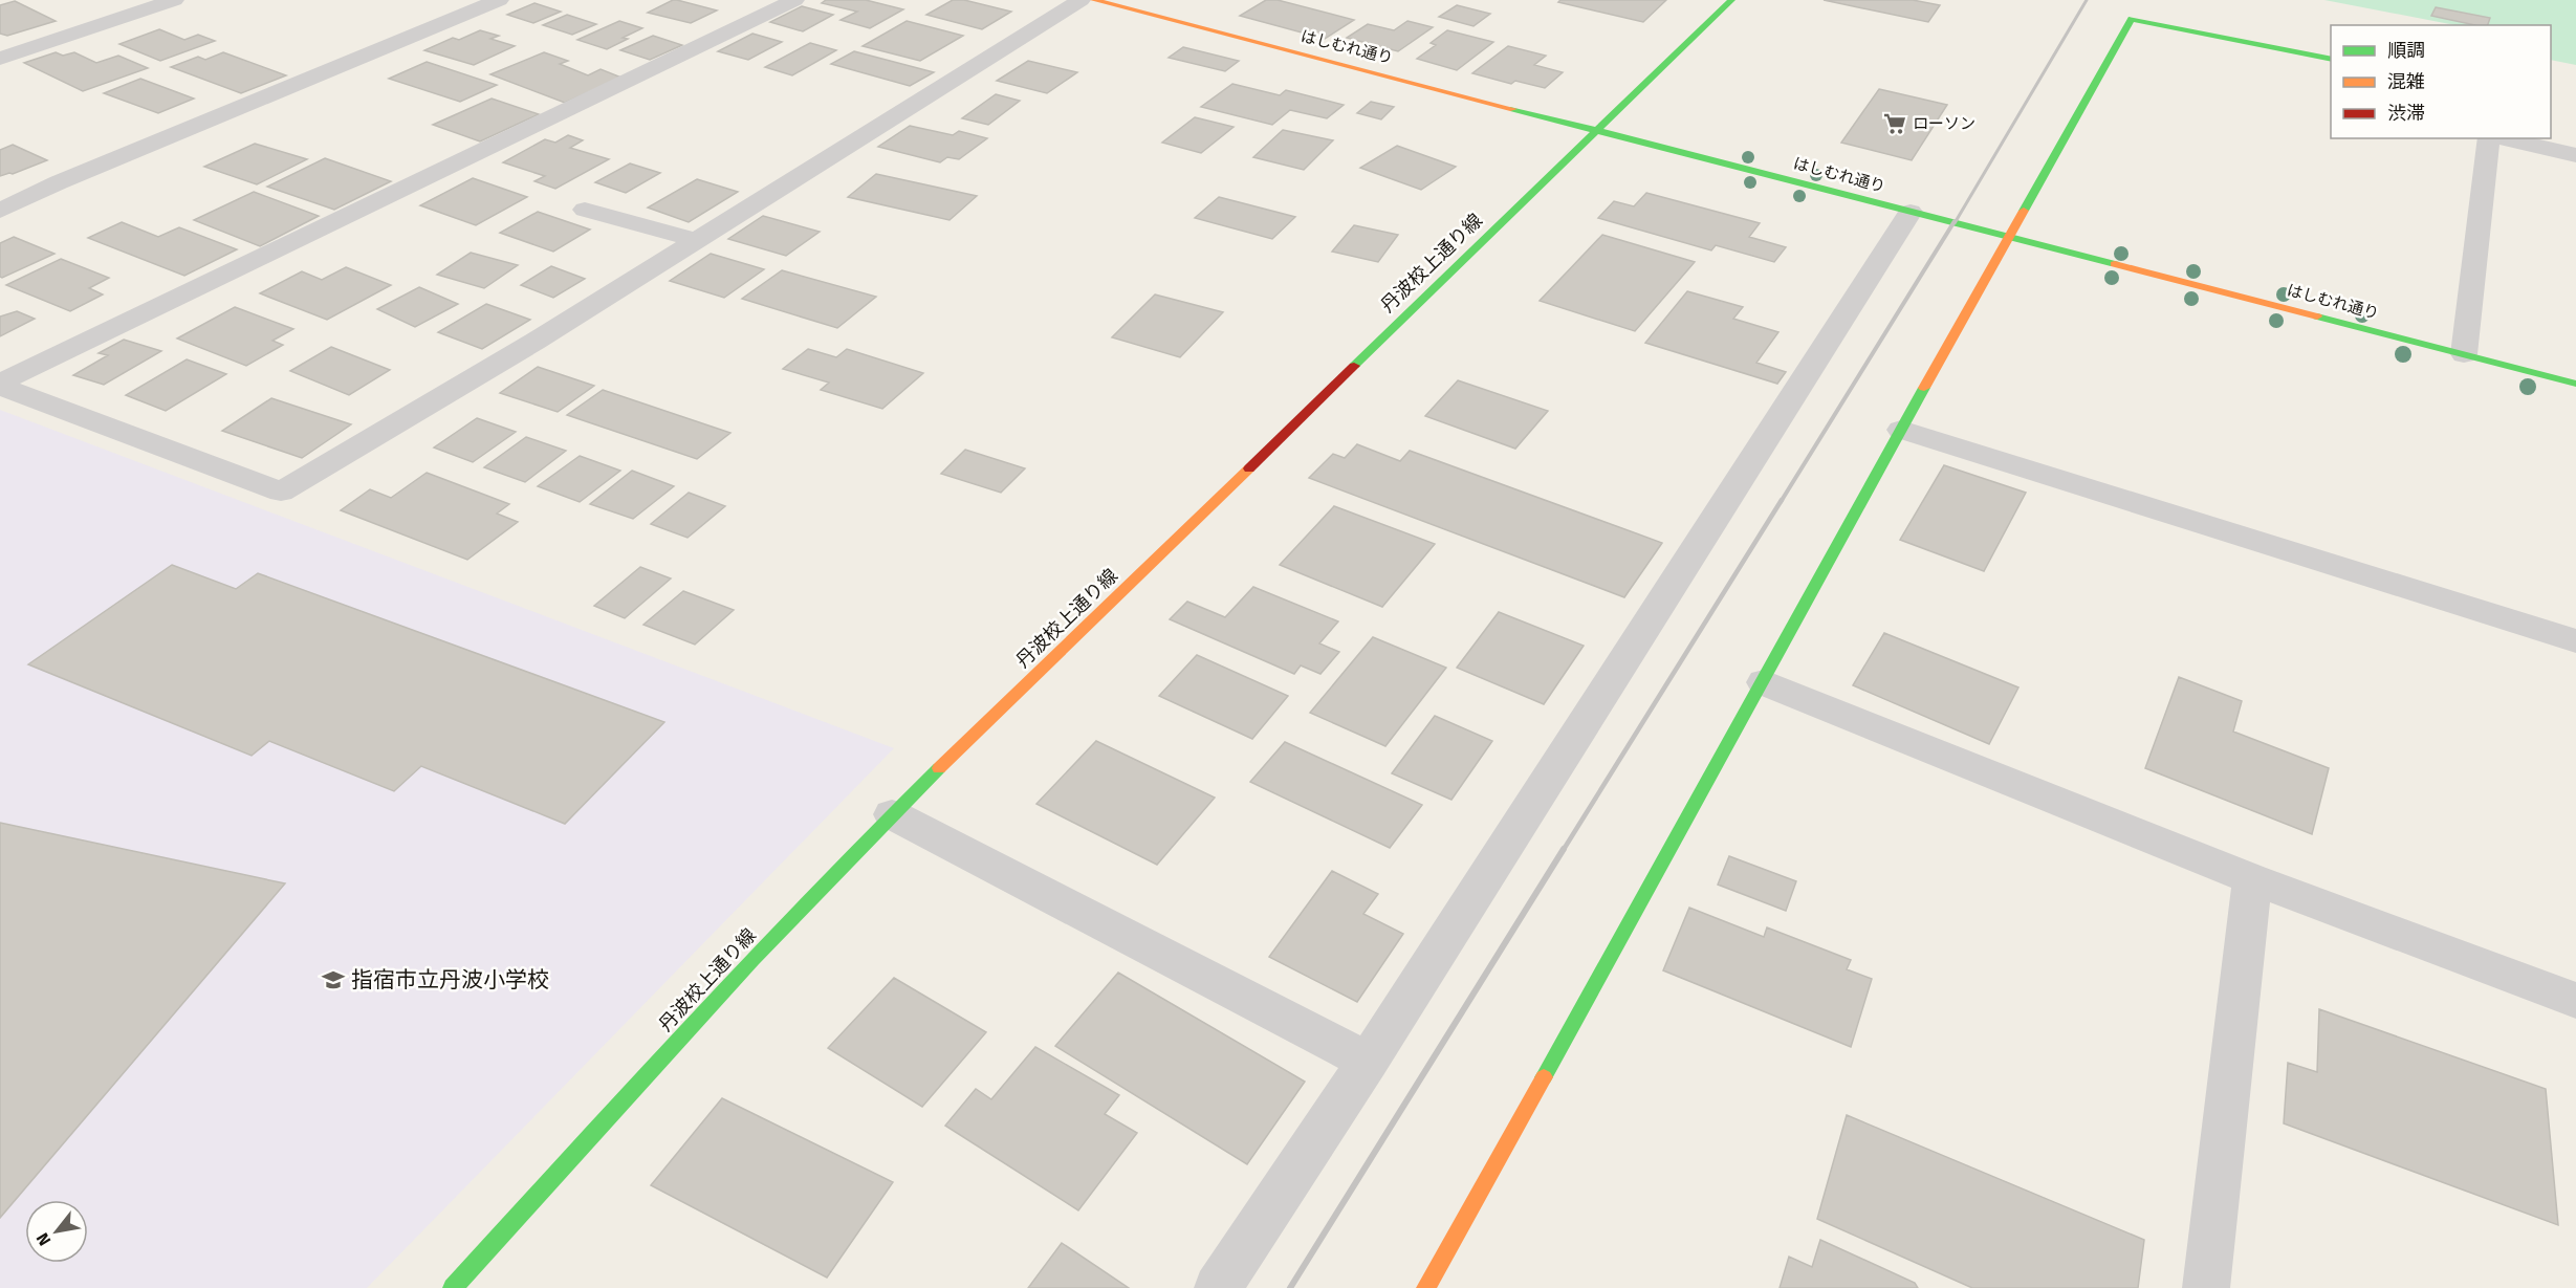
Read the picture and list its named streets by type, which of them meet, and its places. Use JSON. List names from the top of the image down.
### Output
{
  "streets": {
    "street": ["はしむれ通り", "丹波校上通り線"]
  },
  "crossings": [
    ["はしむれ通り", "丹波校上通り線"]
  ],
  "places": {
    "supermarket": ["ローソン"],
    "school or university": ["指宿市立丹波小学校"]
  },
  "legend": ["順調", "混雑", "渋滞"],
  "north": "bottom left"
}
